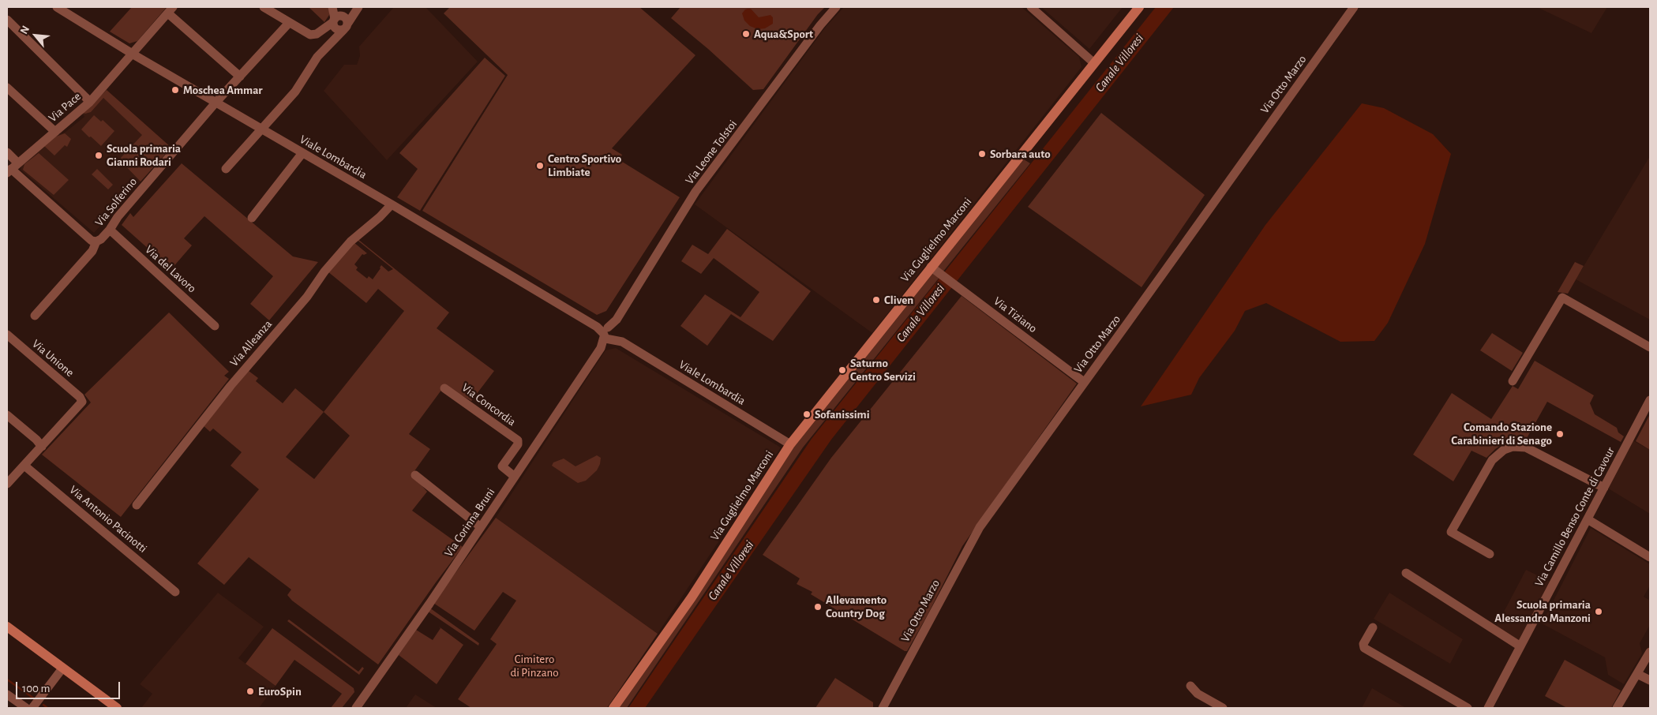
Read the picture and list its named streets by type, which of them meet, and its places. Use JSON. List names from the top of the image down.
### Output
{
  "streets": {
    "street": [
      "Via Otto Marzo",
      "Via Pace",
      "Via Leone Tolstoi",
      "Viale Lombardia",
      "Via Solferino",
      "Via Guglielmo Marconi",
      "Via del Lavoro",
      "Via Tiziano",
      "Via Alleanza",
      "Via Unione",
      "Via Concordia",
      "Via Camillo Benso Conte di Cavour",
      "Via Antonio Pacinotti",
      "Via Corinna Bruni"
    ]
  },
  "crossings": [
    ["Via Otto Marzo", "Via Tiziano"],
    ["Via Pace", "Viale Lombardia"],
    ["Via Leone Tolstoi", "Viale Lombardia"],
    ["Via Leone Tolstoi", "Via Corinna Bruni"],
    ["Viale Lombardia", "Via Solferino"],
    ["Viale Lombardia", "Via Guglielmo Marconi"],
    ["Viale Lombardia", "Via Alleanza"],
    ["Viale Lombardia", "Via Corinna Bruni"],
    ["Via Solferino", "Via del Lavoro"],
    ["Via Guglielmo Marconi", "Via Tiziano"],
    ["Via Concordia", "Via Corinna Bruni"]
  ],
  "water": ["Canale Villoresi"],
  "parks": ["Cimitero di Pinzano"],
  "places": [
    "Aqua&Sport",
    "Moschea Ammar",
    "Sorbara auto",
    "Scuola primaria Gianni Rodari",
    "Centro Sportivo Limbiate",
    "Cliven",
    "Saturno Centro Servizi",
    "Sofanissimi",
    "Comando Stazione Carabinieri di Senago",
    "Allevamento Country Dog",
    "Scuola primaria Alessandro Manzoni",
    "EuroSpin"
  ],
  "scale_bar": "100 m",
  "north": "top left"
}
